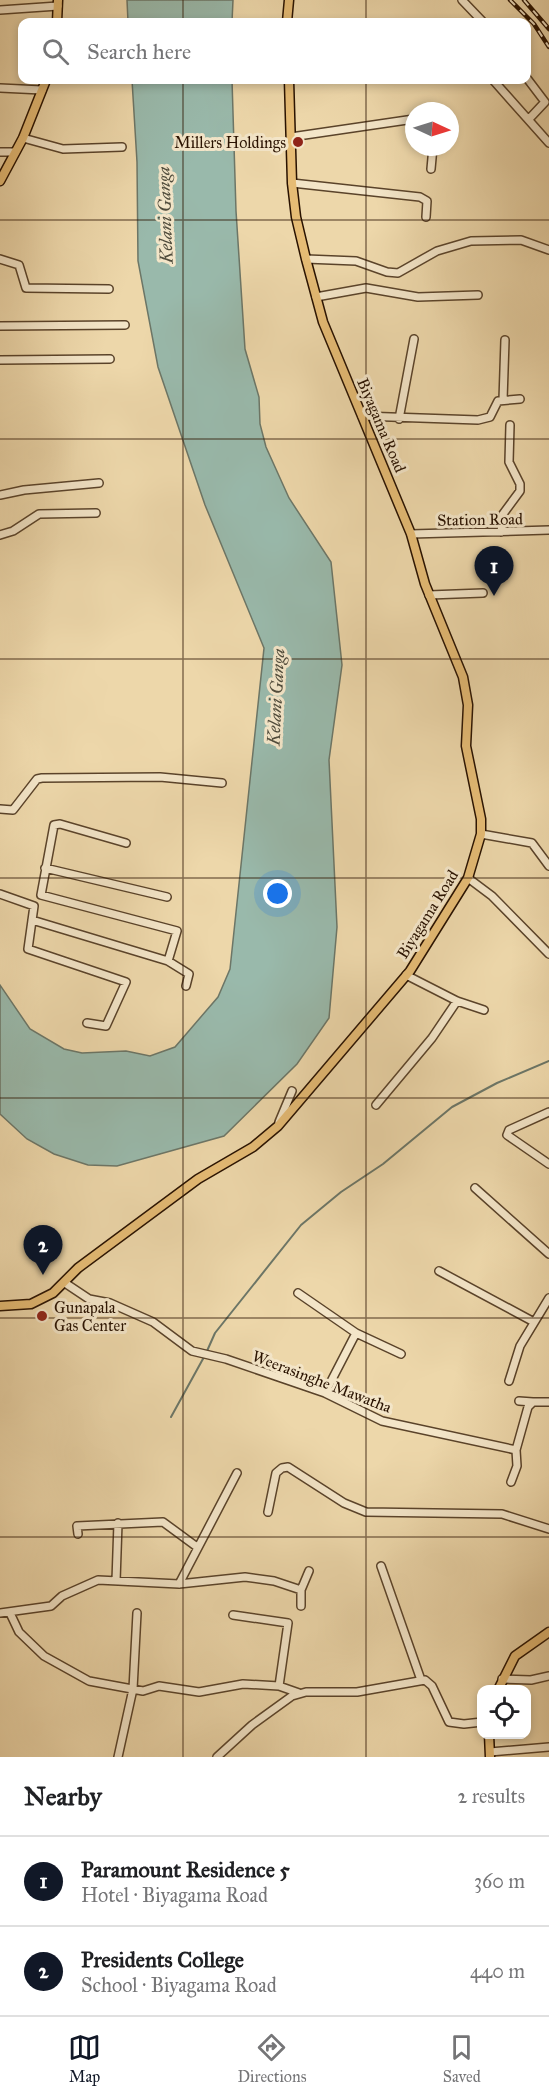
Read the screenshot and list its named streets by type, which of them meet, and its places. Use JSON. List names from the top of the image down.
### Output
{
  "streets": {
    "main road": ["Biyagama Road"],
    "street": ["Station Road", "Weerasinghe Mawatha"]
  },
  "crossings": [
    ["Biyagama Road", "Station Road"],
    ["Biyagama Road", "Weerasinghe Mawatha"]
  ],
  "water": ["Kelani Ganga"],
  "places": ["Millers Holdings", "Gunapala Gas Center"],
  "north": "right",
  "page": {
    "search": "Search here",
    "pins": ["1", "2"],
    "heading": ["Nearby", "2 results"],
    "list": [
      {
        "mark": "1",
        "name": "Paramount Residence 5",
        "note": "Hotel · Biyagama Road",
        "value": "360 m"
      },
      {
        "mark": "2",
        "name": "Presidents College",
        "note": "School · Biyagama Road",
        "value": "440 m"
      }
    ],
    "nav": ["Map", "Directions", "Saved"]
  }
}
